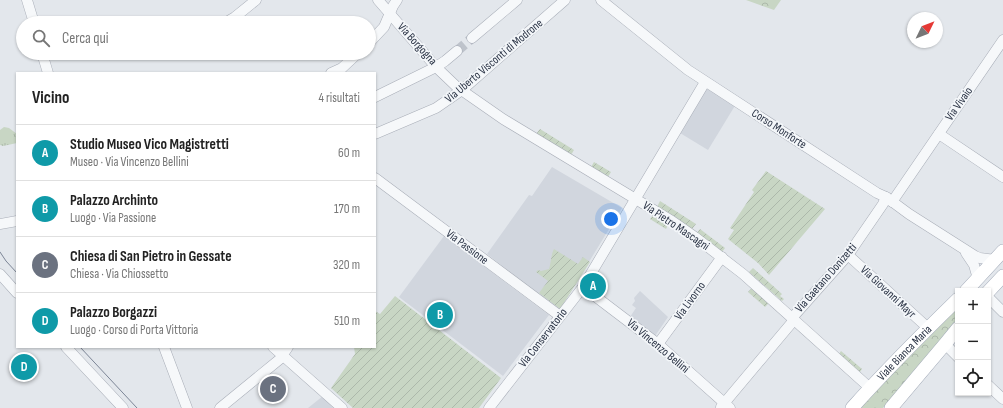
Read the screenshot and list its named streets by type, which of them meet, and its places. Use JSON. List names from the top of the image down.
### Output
{
  "streets": {
    "main road": ["Viale Bianca Maria"],
    "street": [
      "Via Borgogna",
      "Via Uberto Visconti di Modrone",
      "Via Vivaio",
      "Corso Monforte",
      "Via Pietro Mascagni",
      "Via Passione",
      "Via Gaetano Donizetti",
      "Via Giovanni Mayr",
      "Via Livorno",
      "Via Conservatorio",
      "Via Vincenzo Bellini"
    ]
  },
  "crossings": [
    ["Via Borgogna", "Via Uberto Visconti di Modrone"],
    ["Via Borgogna", "Via Pietro Mascagni"],
    ["Via Uberto Visconti di Modrone", "Via Pietro Mascagni"],
    ["Via Vivaio", "Corso Monforte"],
    ["Via Vivaio", "Via Gaetano Donizetti"],
    ["Corso Monforte", "Via Gaetano Donizetti"],
    ["Corso Monforte", "Via Conservatorio"],
    ["Via Pietro Mascagni", "Via Gaetano Donizetti"],
    ["Via Pietro Mascagni", "Via Livorno"],
    ["Via Pietro Mascagni", "Via Conservatorio"],
    ["Via Pietro Mascagni", "Viale Bianca Maria"],
    ["Via Passione", "Via Conservatorio"],
    ["Via Gaetano Donizetti", "Via Giovanni Mayr"],
    ["Via Gaetano Donizetti", "Via Vincenzo Bellini"],
    ["Via Giovanni Mayr", "Viale Bianca Maria"],
    ["Via Livorno", "Via Vincenzo Bellini"],
    ["Via Conservatorio", "Via Vincenzo Bellini"]
  ],
  "north": "top right",
  "page": {
    "search": "Cerca qui",
    "heading": ["Vicino", "4 risultati"],
    "list": [
      {
        "mark": "A",
        "name": "Studio Museo Vico Magistretti",
        "note": "Museo · Via Vincenzo Bellini",
        "value": "60 m"
      },
      {
        "mark": "B",
        "name": "Palazzo Archinto",
        "note": "Luogo · Via Passione",
        "value": "170 m"
      },
      {
        "mark": "C",
        "name": "Chiesa di San Pietro in Gessate",
        "note": "Chiesa · Via Chiossetto",
        "value": "320 m"
      },
      {
        "mark": "D",
        "name": "Palazzo Borgazzi",
        "note": "Luogo · Corso di Porta Vittoria",
        "value": "510 m"
      }
    ],
    "pins": [
      "A",
      "B",
      "D",
      "C"
    ],
    "map_buttons": ["+", "−"]
  }
}
